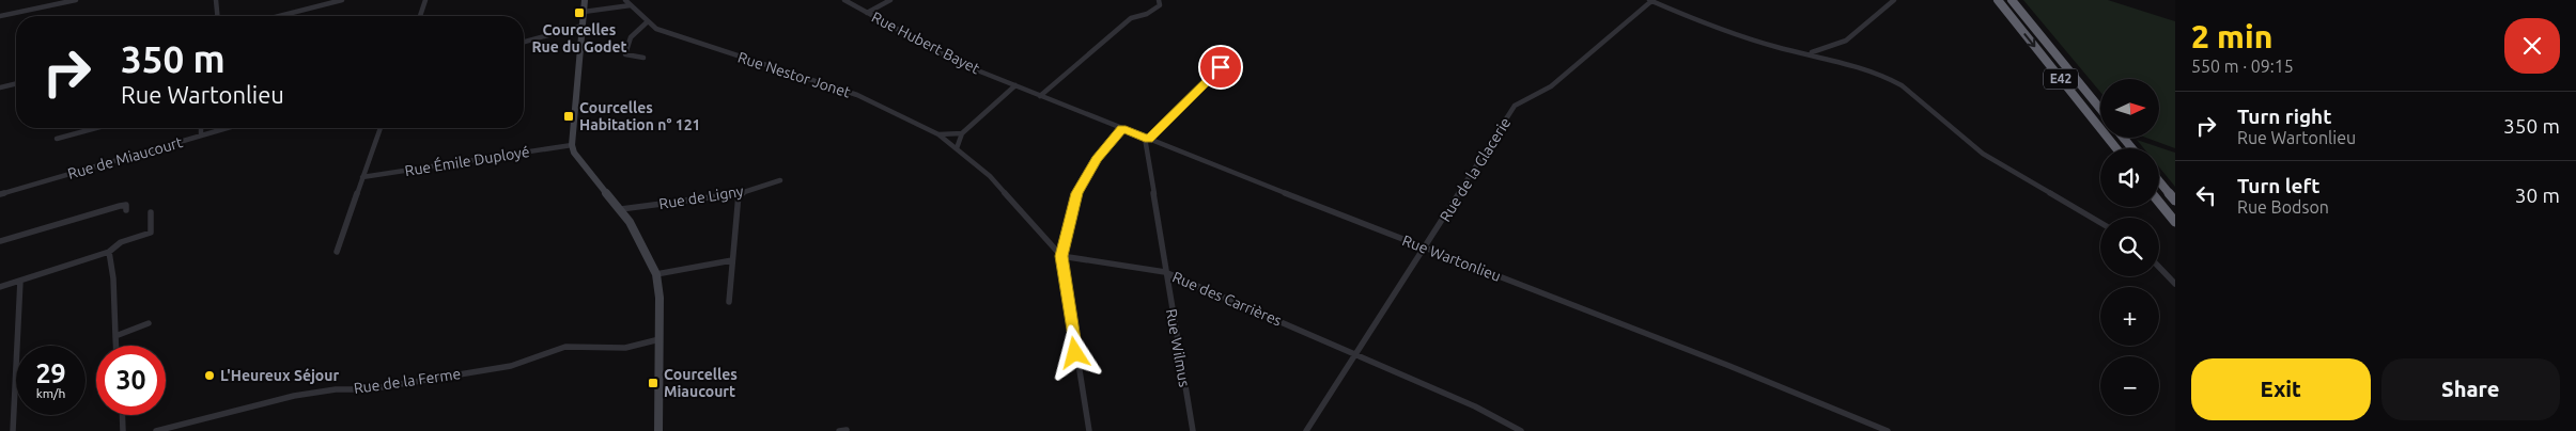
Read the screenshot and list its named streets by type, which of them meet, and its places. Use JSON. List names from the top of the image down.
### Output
{
  "streets": {
    "highway": ["E42"],
    "street": [
      "Rue Hubert Bayet",
      "Rue Nestor Jonet",
      "Rue de Miaucourt",
      "Rue Émile Duployé",
      "Rue de la Glacerie",
      "Rue de Ligny",
      "Rue Wartonlieu",
      "Rue des Carrières",
      "Rue Wilmus",
      "Rue de la Ferme"
    ]
  },
  "crossings": [
    ["Rue Hubert Bayet", "Rue Wartonlieu"],
    ["Rue de la Glacerie", "Rue Wartonlieu"],
    ["Rue de la Glacerie", "Rue des Carrières"],
    ["Rue Wartonlieu", "Rue Wilmus"],
    ["Rue des Carrières", "Rue Wilmus"]
  ],
  "places": {
    "transit": ["Courcelles Rue du Godet", "Courcelles Habitation n° 121", "Courcelles Miaucourt"],
    "other": ["L'Heureux Séjour"]
  },
  "north": "right",
  "page": {
    "heading": ["2 min", "550 m · 09:15"],
    "turn": ["350 m", "Rue Wartonlieu"],
    "map_buttons": ["+", "−"],
    "list": [
      {
        "name": "Turn right",
        "note": "Rue Wartonlieu",
        "value": "350 m"
      },
      {
        "name": "Turn left",
        "note": "Rue Bodson",
        "value": "30 m"
      }
    ],
    "speed": "29 km/h",
    "limit": "30",
    "buttons": ["Exit", "Share"]
  }
}
